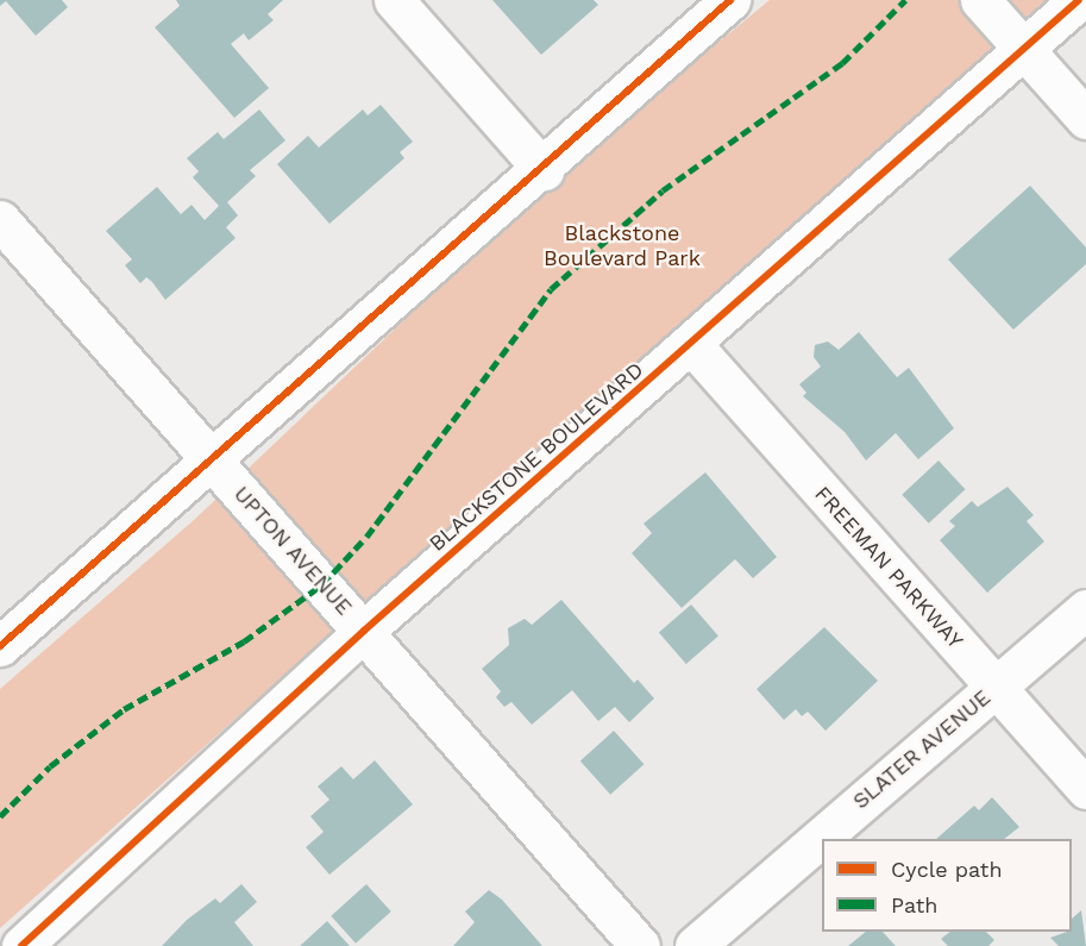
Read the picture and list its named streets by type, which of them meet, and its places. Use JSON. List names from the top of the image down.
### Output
{
  "streets": {
    "street": [
      "BLACKSTONE BOULEVARD",
      "UPTON AVENUE",
      "FREEMAN PARKWAY",
      "SLATER AVENUE"
    ]
  },
  "crossings": [
    ["BLACKSTONE BOULEVARD", "UPTON AVENUE"],
    ["BLACKSTONE BOULEVARD", "FREEMAN PARKWAY"],
    ["FREEMAN PARKWAY", "SLATER AVENUE"]
  ],
  "parks": ["Blackstone Boulevard Park"],
  "legend": ["Cycle path", "Path"]
}
